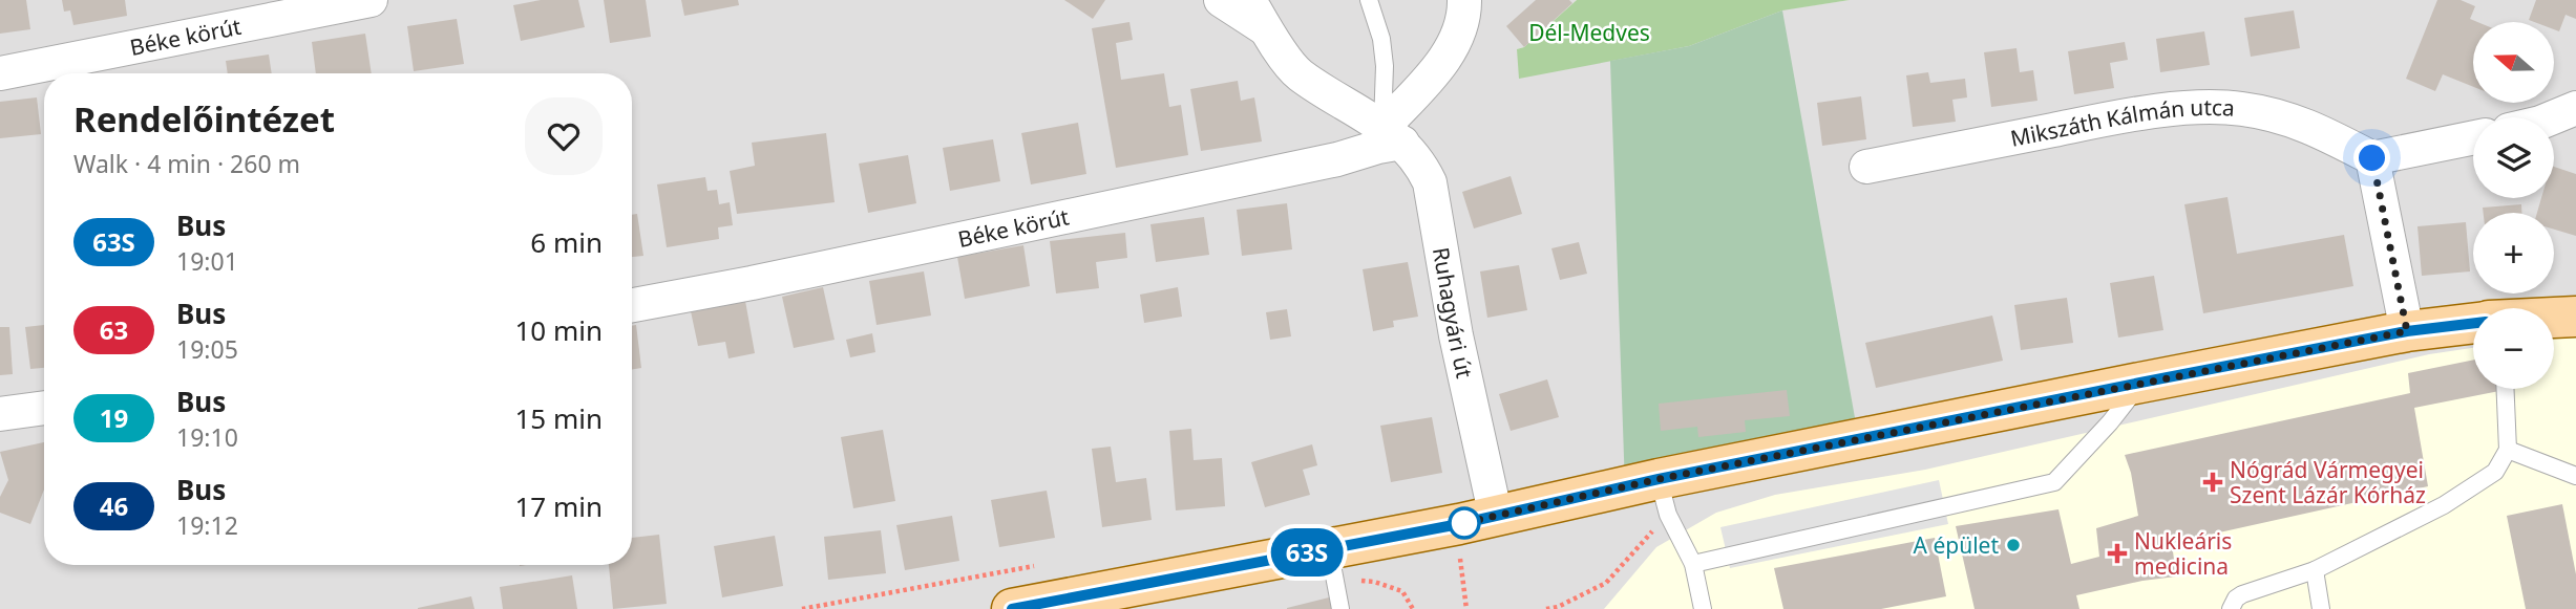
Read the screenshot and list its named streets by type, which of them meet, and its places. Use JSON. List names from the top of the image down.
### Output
{
  "streets": {
    "street": ["Béke körút", "Mikszáth Kálmán utca", "Ruhagyári út"]
  },
  "crossings": [
    ["Béke körút", "Ruhagyári út"]
  ],
  "parks": ["Dél-Medves"],
  "places": {
    "health": ["Nógrád Vármegyei Szent Lázár Kórház", "Nukleáris medicina"],
    "other": ["A épület"]
  },
  "lines": ["bus line 63S"],
  "north": "left",
  "page": {
    "on_map": "63S",
    "map_buttons": ["+", "−"],
    "heading": ["Rendelőintézet", "Walk · 4 min · 260 m"],
    "list": [
      {
        "mark": "63S",
        "name": "Bus",
        "note": "19:01",
        "value": "6 min"
      },
      {
        "mark": "63",
        "name": "Bus",
        "note": "19:05",
        "value": "10 min"
      },
      {
        "mark": "19",
        "name": "Bus",
        "note": "19:10",
        "value": "15 min"
      },
      {
        "mark": "46",
        "name": "Bus",
        "note": "19:12",
        "value": "17 min"
      }
    ]
  }
}
